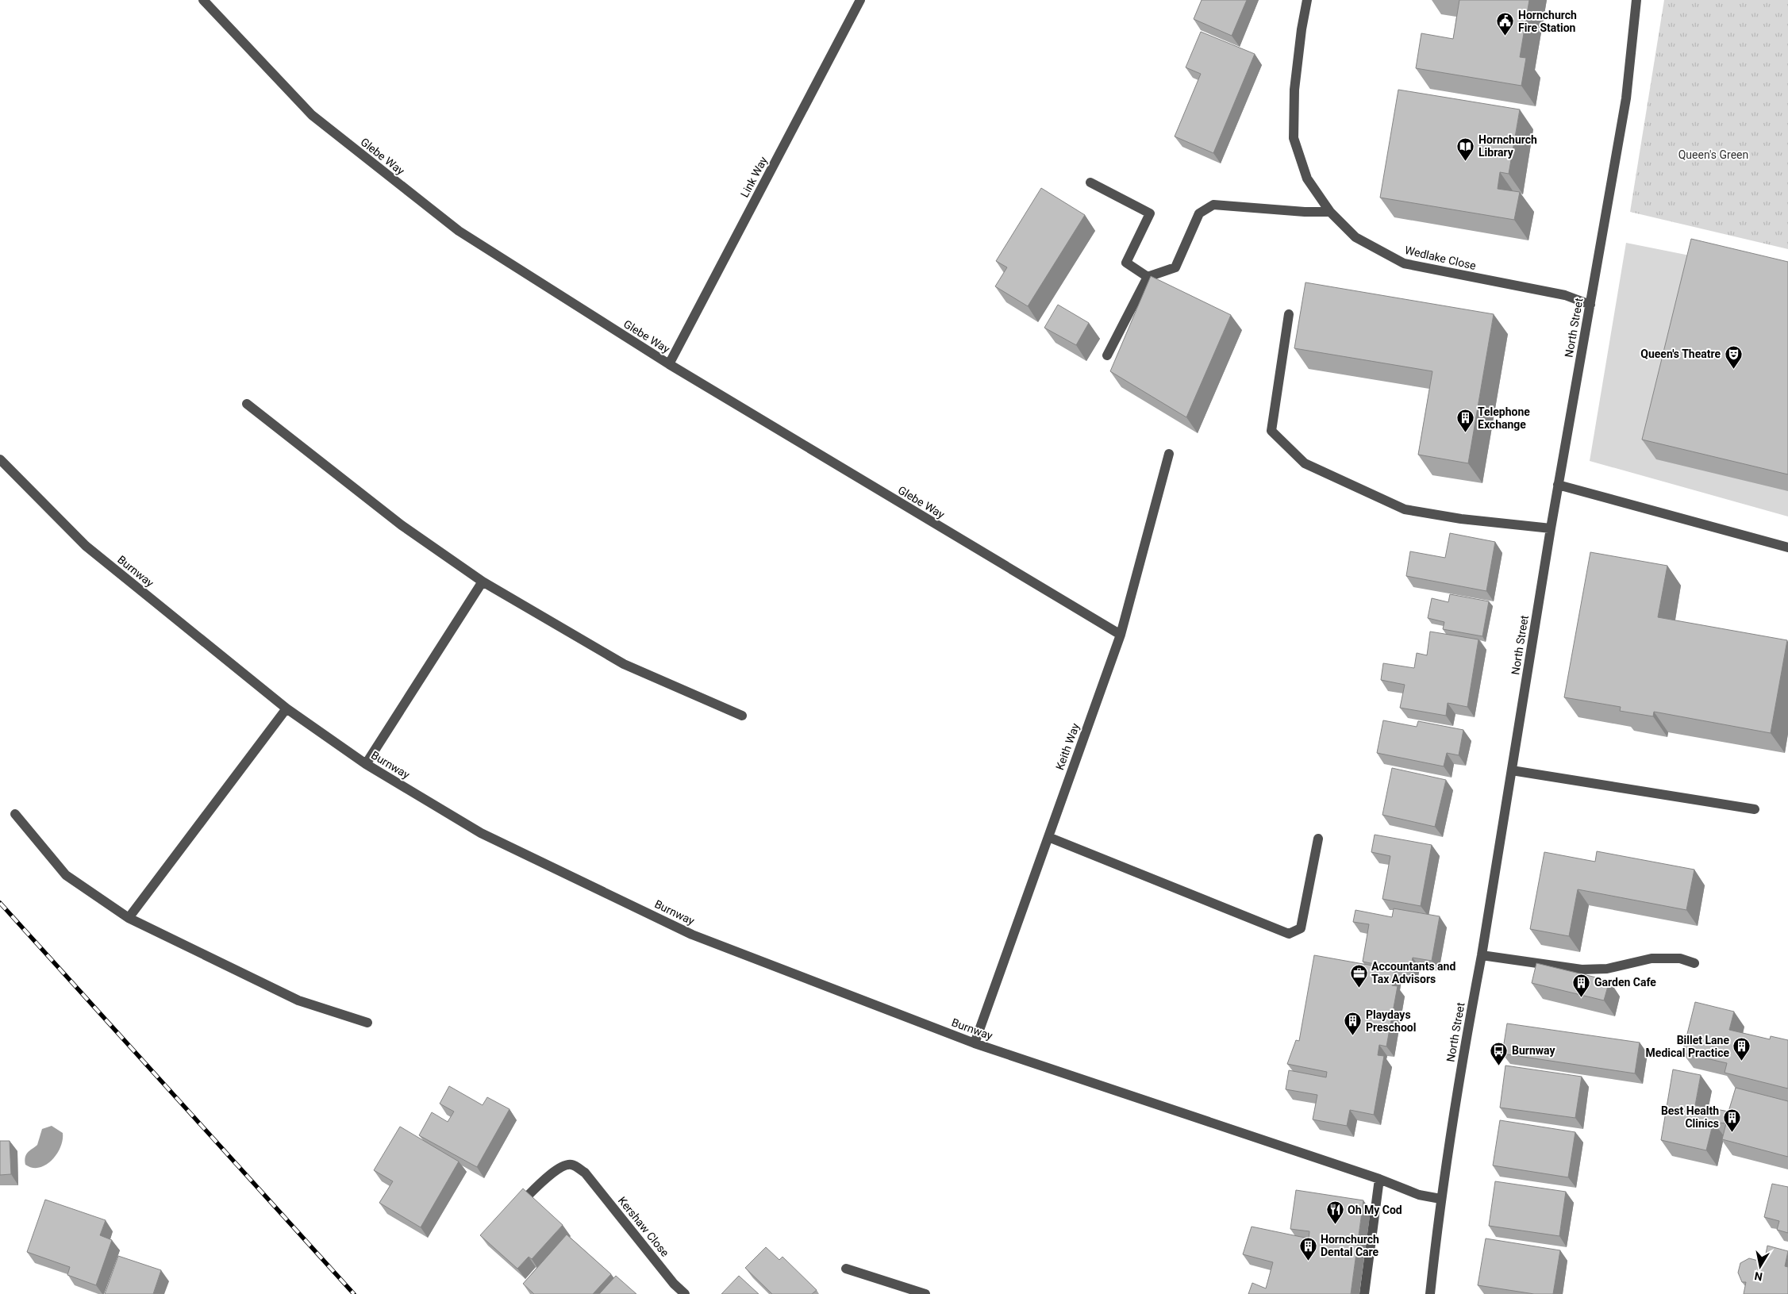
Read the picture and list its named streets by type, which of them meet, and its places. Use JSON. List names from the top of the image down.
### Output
{
  "streets": {
    "street": [
      "Glebe Way",
      "Link Way",
      "Wedlake Close",
      "North Street",
      "Burnway",
      "Keith Way",
      "Kershaw Close"
    ]
  },
  "crossings": [
    ["Glebe Way", "Link Way"],
    ["Glebe Way", "Keith Way"],
    ["Wedlake Close", "North Street"],
    ["North Street", "Burnway"],
    ["Burnway", "Keith Way"]
  ],
  "parks": ["Queen's Green"],
  "places": {
    "public building": ["Hornchurch Fire Station"],
    "library": ["Hornchurch Library"],
    "theatre": ["Queen's Theatre"],
    "building": [
      "Telephone Exchange",
      "Garden Cafe",
      "Playdays Preschool",
      "Billet Lane Medical Practice",
      "Best Health Clinics",
      "Hornchurch Dental Care"
    ],
    "office": ["Accountants and Tax Advisors"],
    "bus stop": ["Burnway"],
    "restaurant": ["Oh My Cod"]
  },
  "north": "bottom"
}
